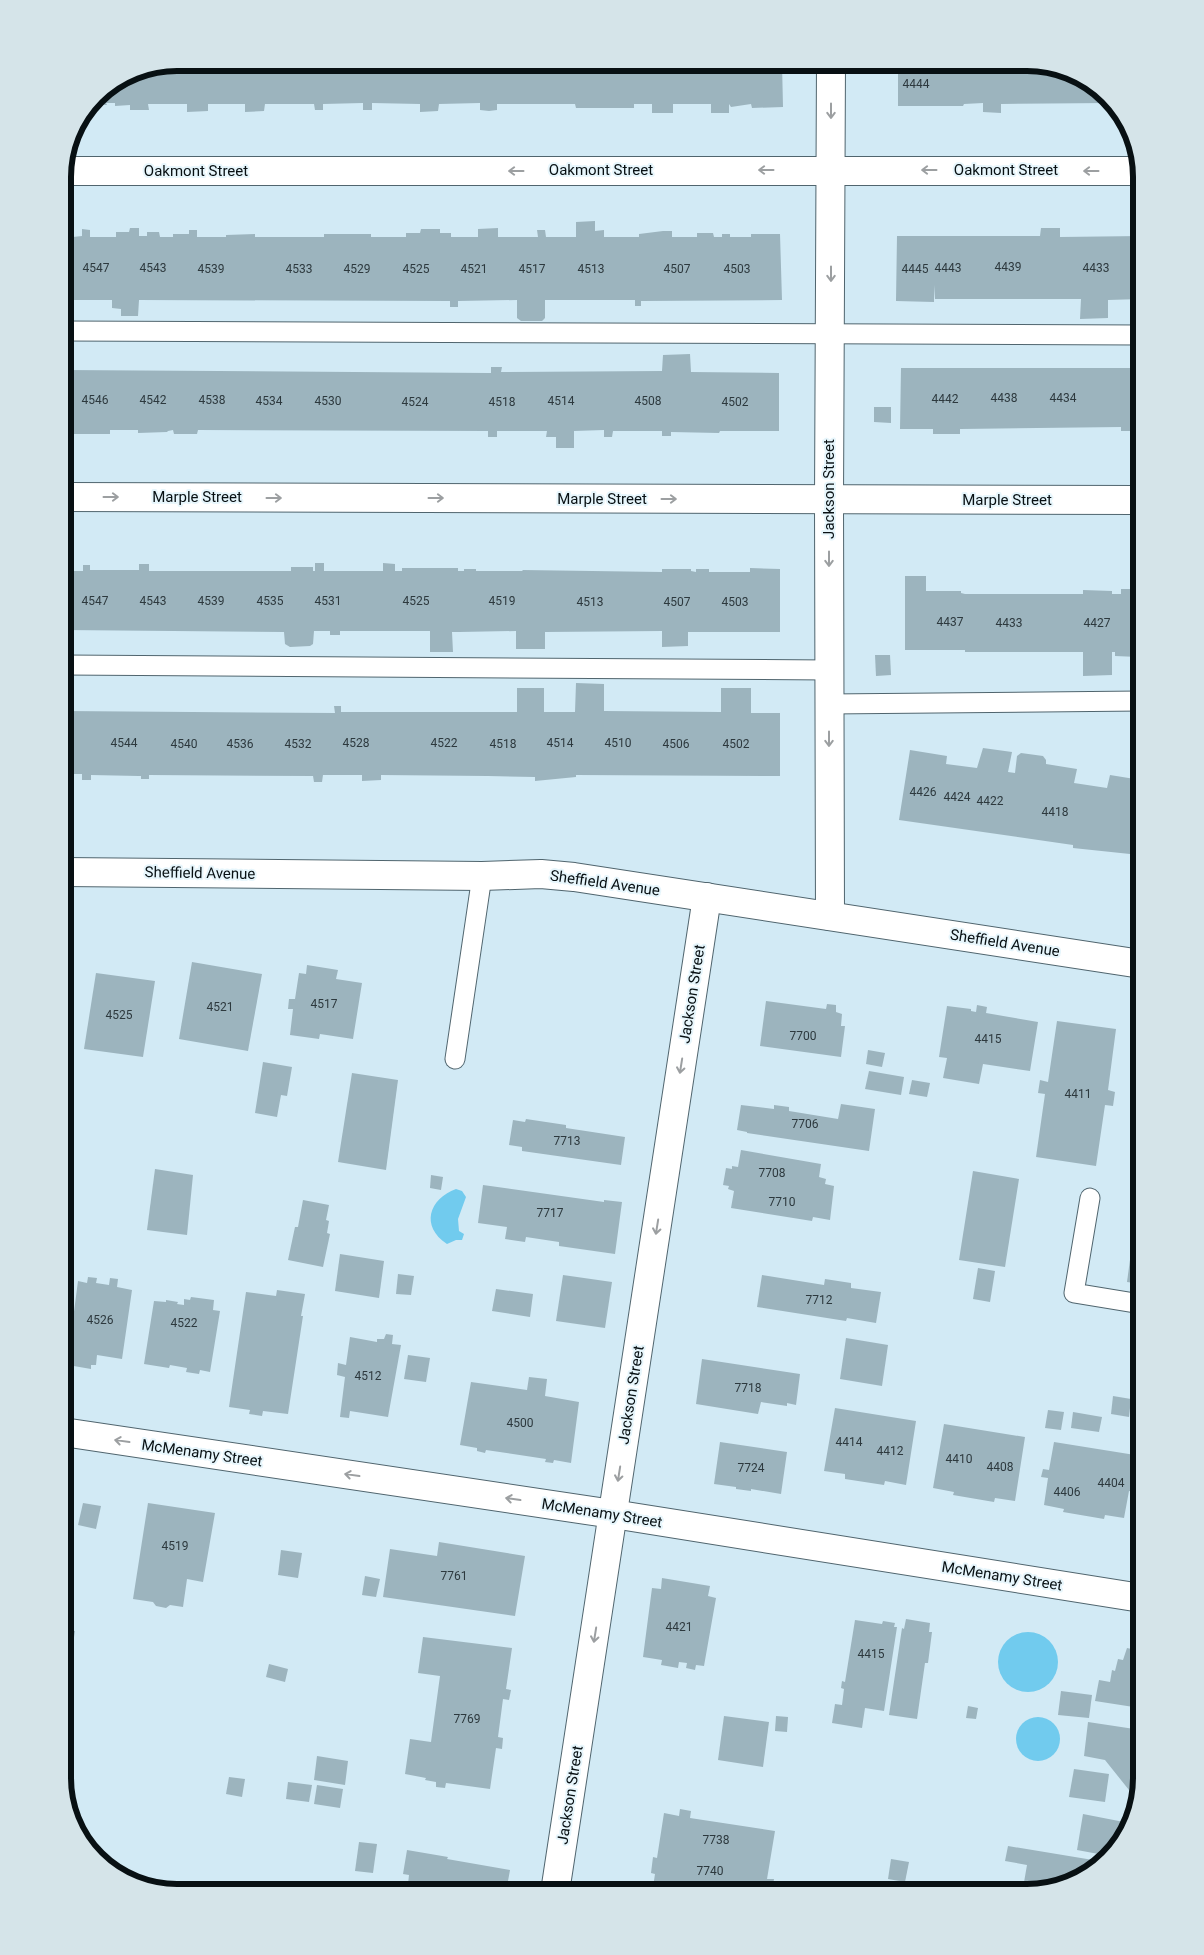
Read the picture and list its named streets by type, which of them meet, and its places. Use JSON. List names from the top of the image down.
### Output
{
  "streets": {
    "street": [
      "Oakmont Street",
      "Jackson Street",
      "Marple Street",
      "Sheffield Avenue",
      "McMenamy Street"
    ]
  },
  "crossings": [
    ["Oakmont Street", "Jackson Street"],
    ["Jackson Street", "Marple Street"],
    ["Jackson Street", "Sheffield Avenue"],
    ["Jackson Street", "McMenamy Street"]
  ],
  "one_way": [
    "Oakmont Street",
    "Jackson Street",
    "Marple Street",
    "McMenamy Street"
  ],
  "house_numbers": [
    "4444",
    "4439",
    "4547",
    "4543",
    "4443",
    "4433",
    "4539",
    "4533",
    "4529",
    "4525",
    "4521",
    "4517",
    "4513",
    "4507",
    "4503",
    "4445",
    "4438",
    "4434",
    "4442",
    "4546",
    "4542",
    "4538",
    "4534",
    "4530",
    "4514",
    "4508",
    "4524",
    "4518",
    "4502",
    "4547",
    "4543",
    "4539",
    "4535",
    "4531",
    "4525",
    "4519",
    "4513",
    "4507",
    "4503",
    "4437",
    "4433",
    "4427",
    "4544",
    "4528",
    "4522",
    "4514",
    "4510",
    "4540",
    "4536",
    "4532",
    "4518",
    "4506",
    "4502",
    "4426",
    "4424",
    "4422",
    "4418",
    "4517",
    "4521",
    "4525",
    "7700",
    "4415",
    "4411",
    "7706",
    "7713",
    "7708",
    "7710",
    "7717",
    "7712",
    "4526",
    "4522",
    "4512",
    "7718",
    "4500",
    "4414",
    "4412",
    "4410",
    "4408",
    "7724",
    "4404",
    "4406",
    "4519",
    "7761",
    "4421",
    "4415",
    "7769",
    "7738",
    "7740"
  ]
}
